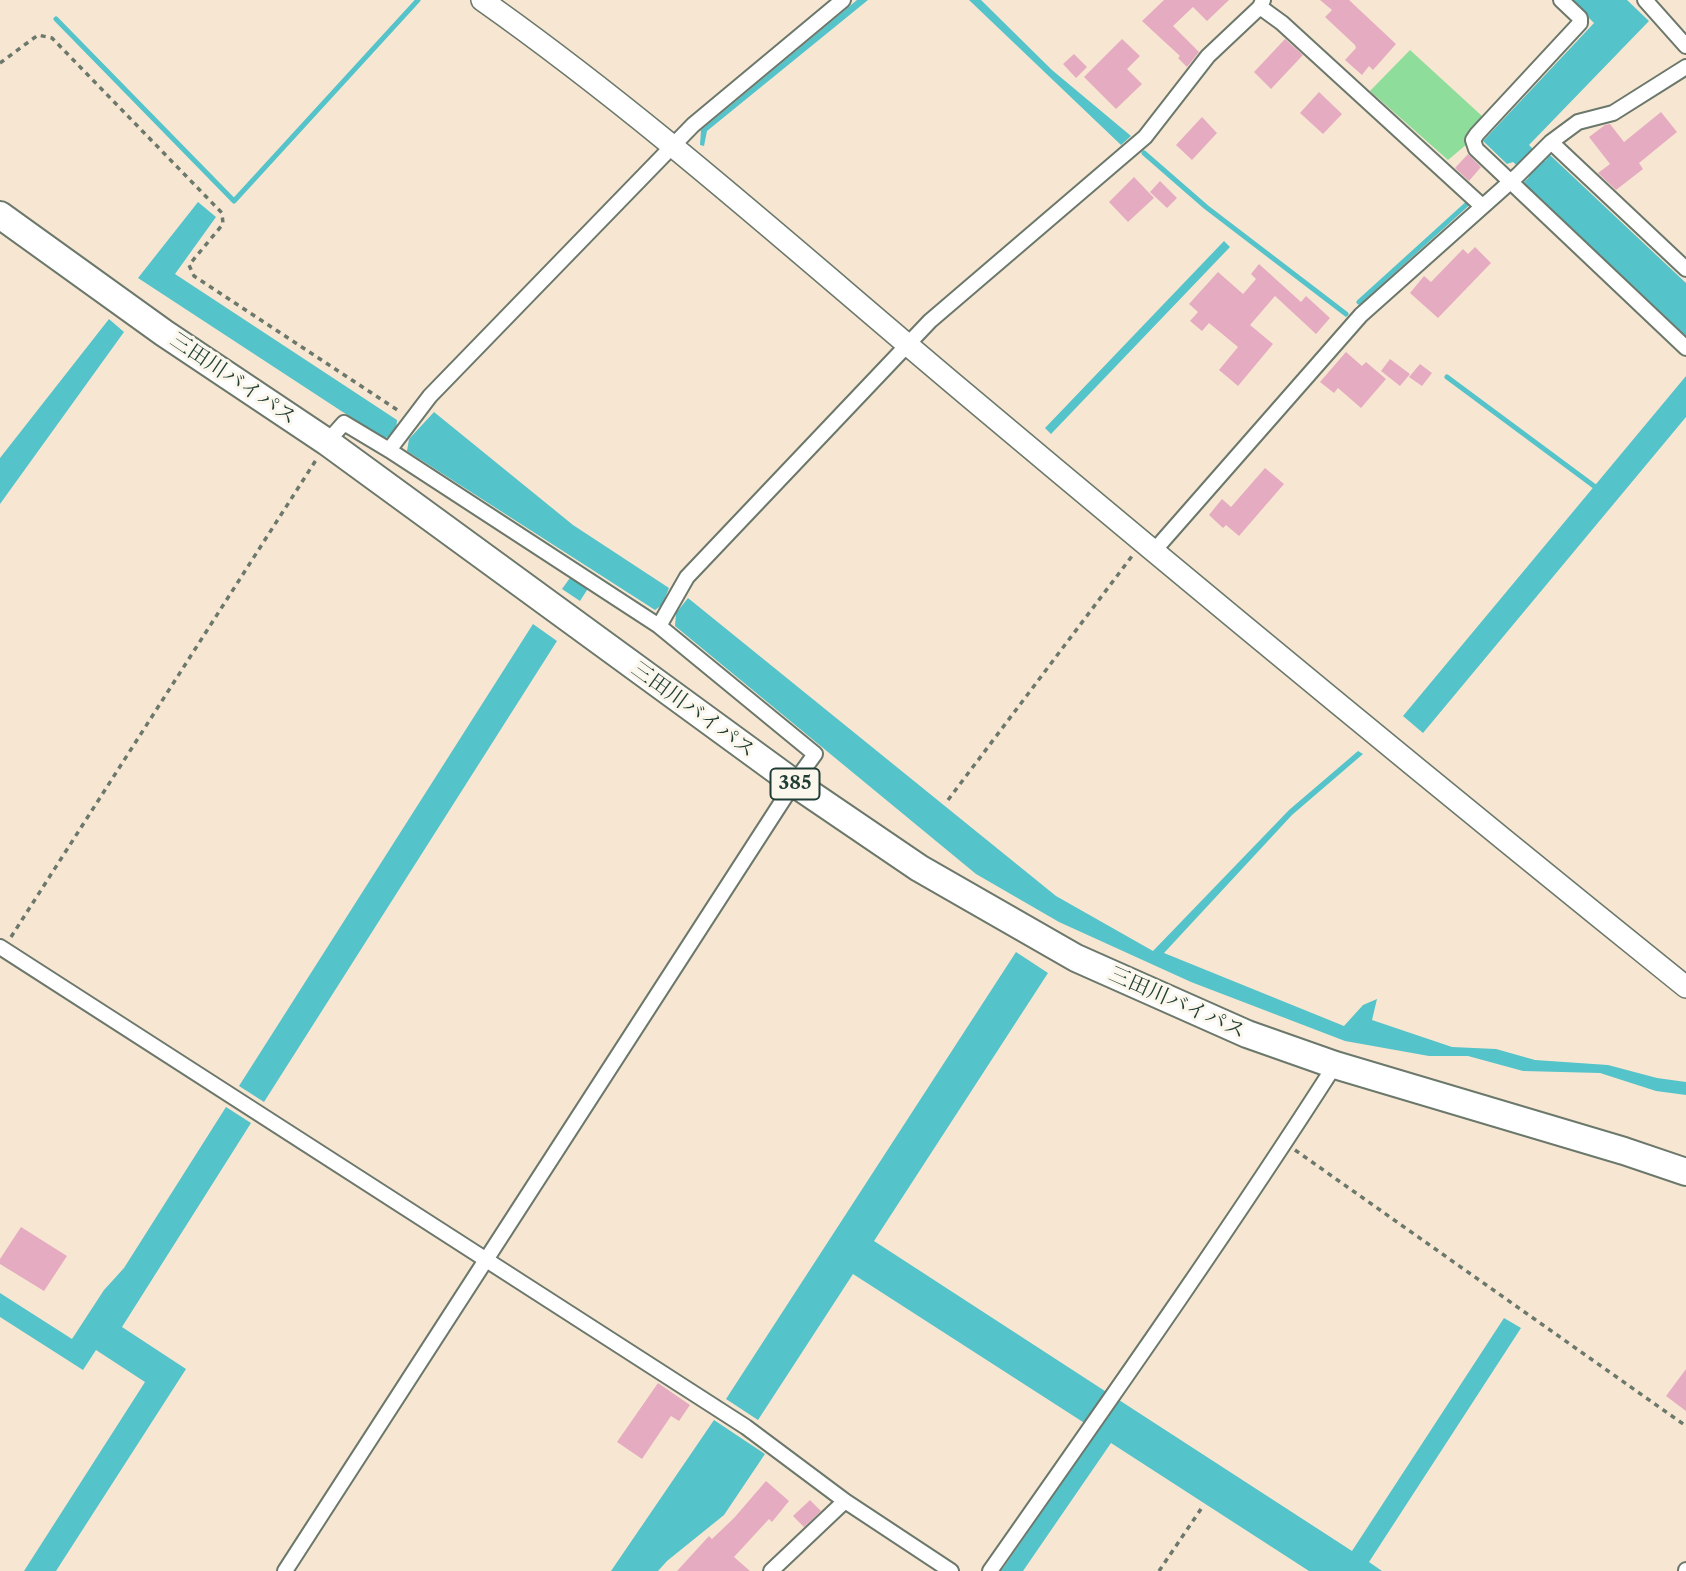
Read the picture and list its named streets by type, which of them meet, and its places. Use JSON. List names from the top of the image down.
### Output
{
  "streets": {
    "highway": ["三田川バイパス", "385"]
  }
}
